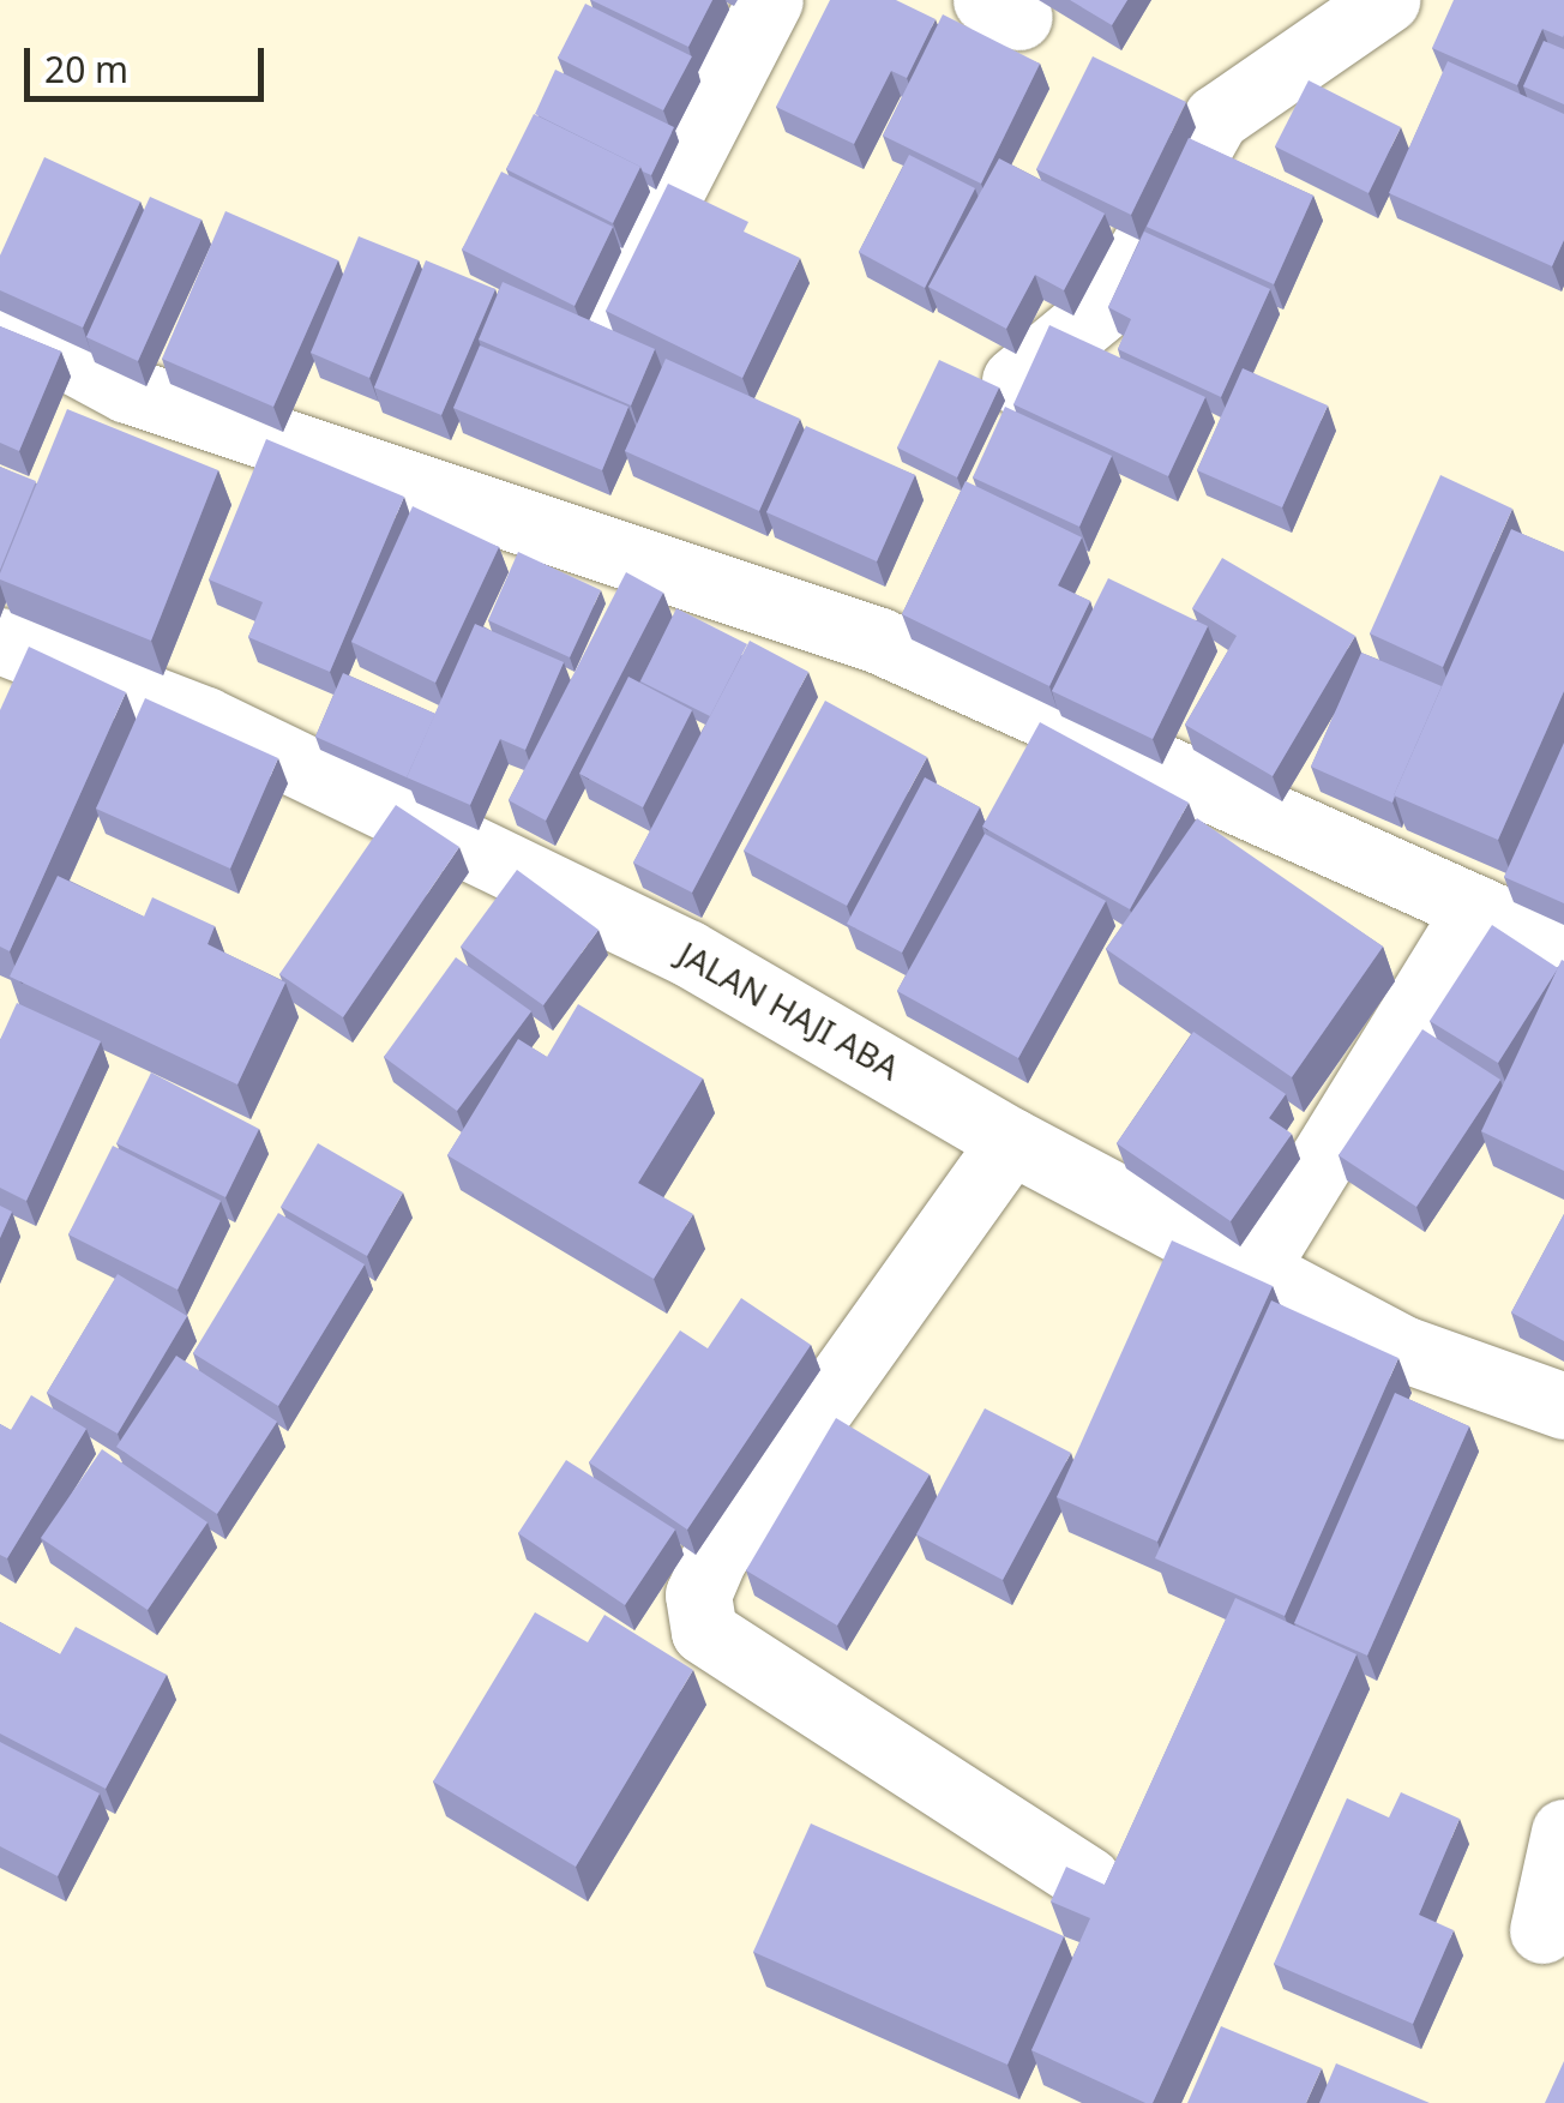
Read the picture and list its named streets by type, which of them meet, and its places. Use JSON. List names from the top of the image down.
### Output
{
  "streets": {
    "street": ["JALAN HAJI ABA"]
  },
  "scale_bar": "20 m"
}
